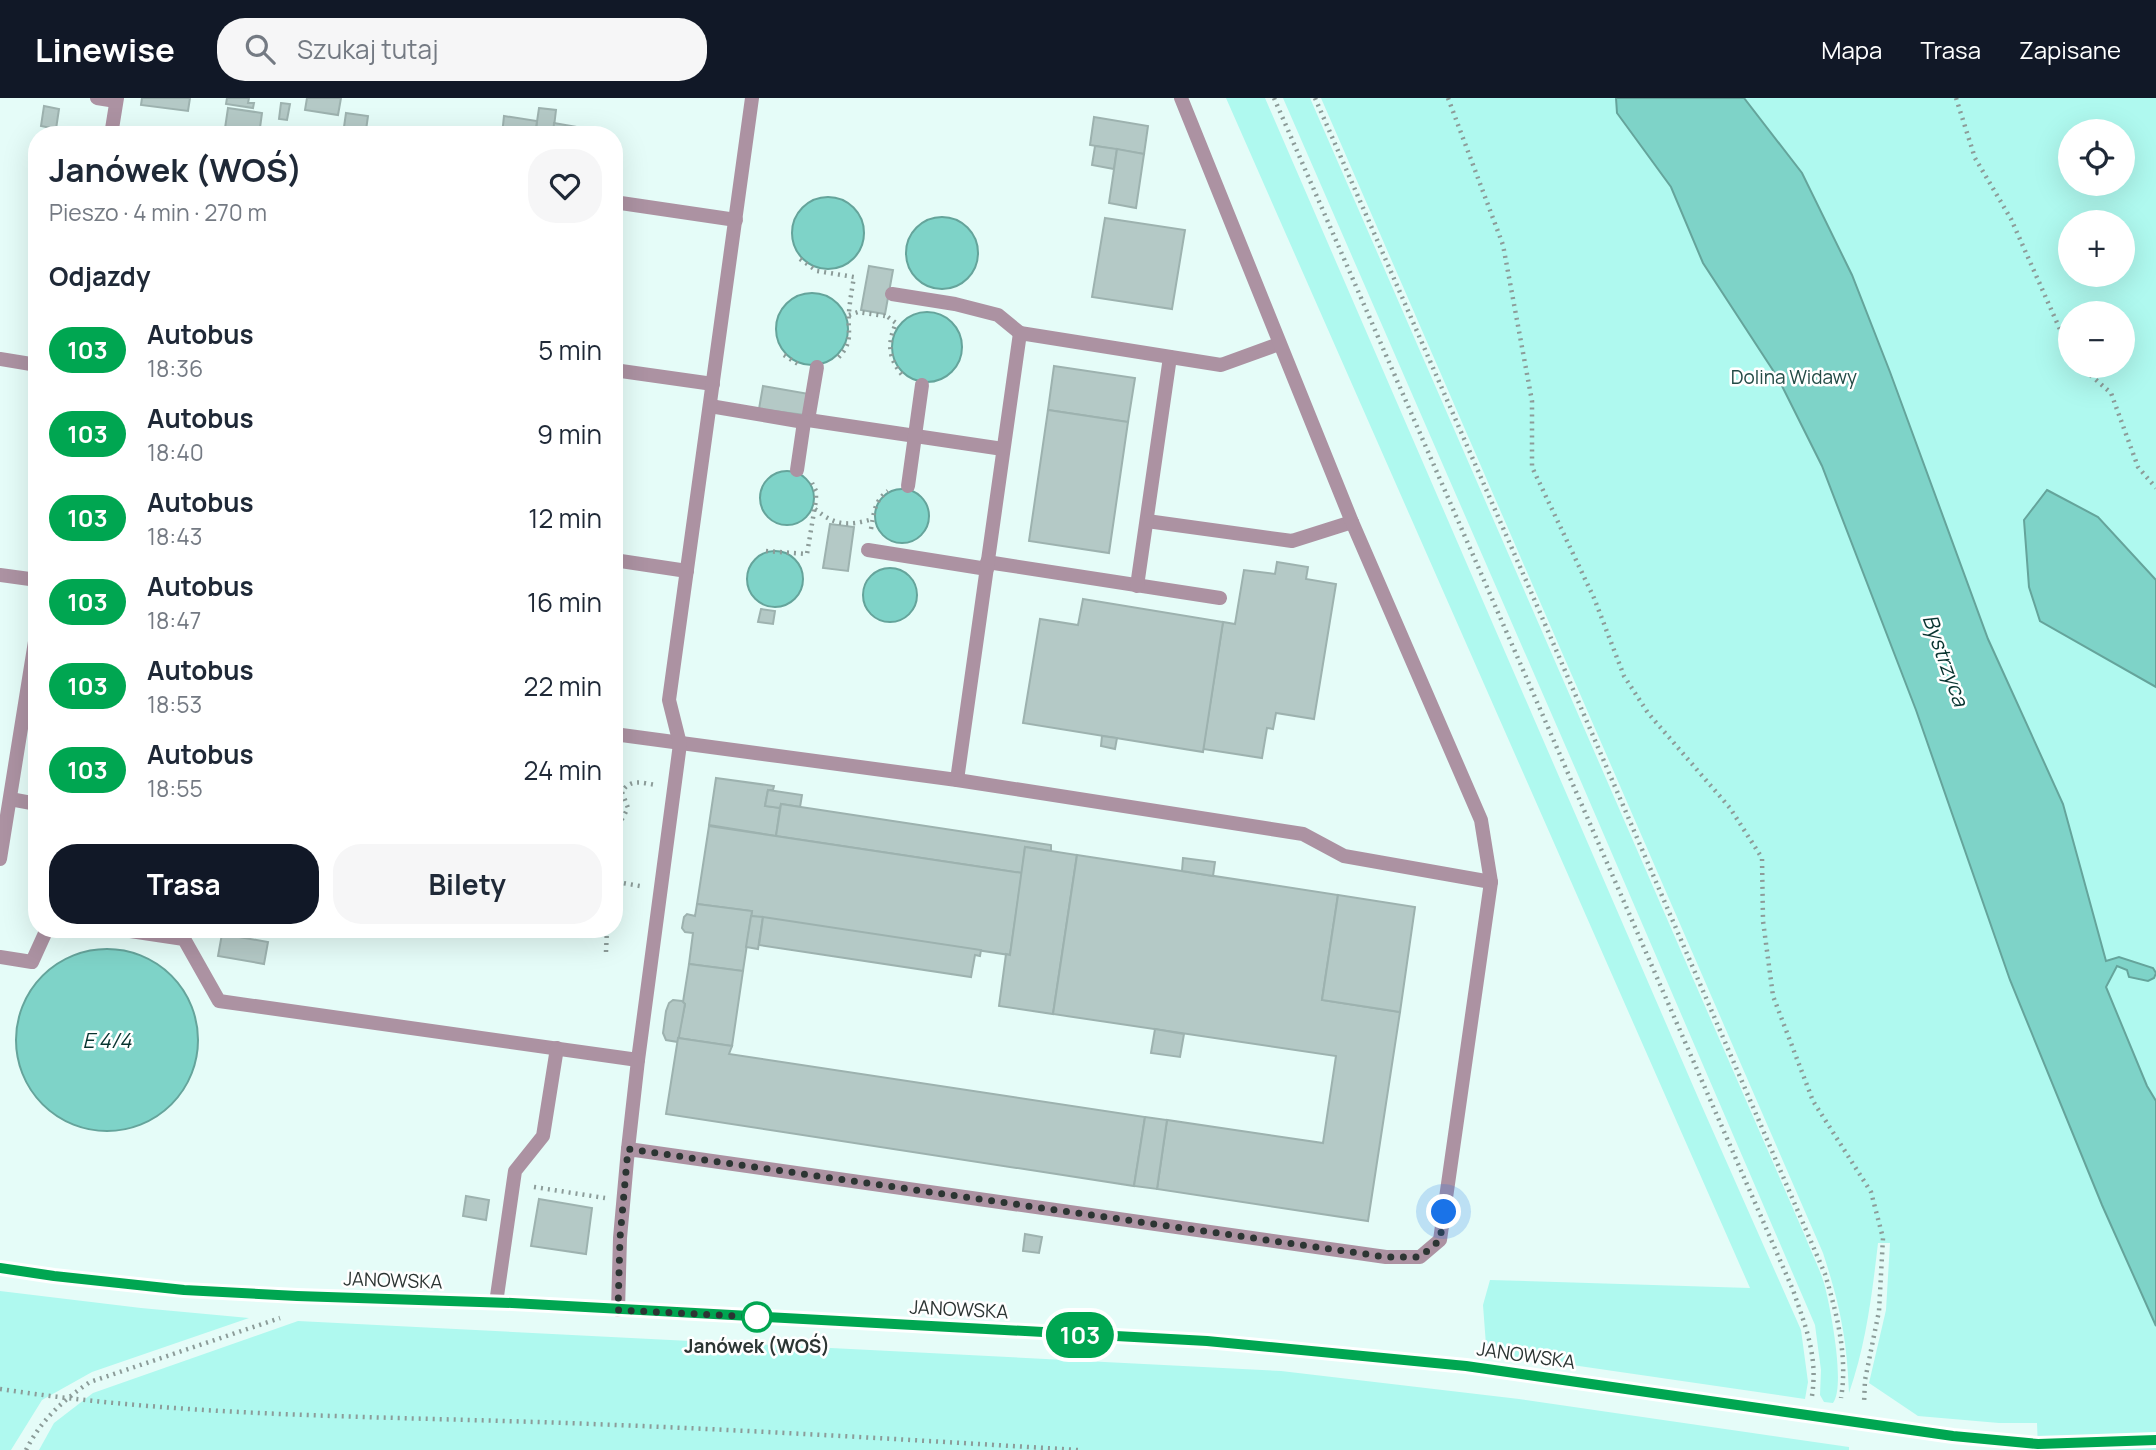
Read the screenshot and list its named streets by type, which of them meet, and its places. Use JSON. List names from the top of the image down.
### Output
{
  "streets": {
    "street": ["JANOWSKA"]
  },
  "water": ["Bystrzyca", "E 4/4"],
  "parks": ["Dolina Widawy"],
  "places": ["Janówek (WOŚ)"],
  "lines": ["bus line 103"],
  "page": {
    "header": "Linewise",
    "search": "Szukaj tutaj",
    "nav": ["Mapa", "Trasa", "Zapisane"],
    "on_map": "103",
    "map_buttons": ["+", "−"],
    "heading": [
      ["Janówek (WOŚ)", "Pieszo · 4 min · 270 m"],
      "Odjazdy"
    ],
    "list": [
      {
        "mark": "103",
        "name": "Autobus",
        "note": "18:36",
        "value": "5 min"
      },
      {
        "mark": "103",
        "name": "Autobus",
        "note": "18:40",
        "value": "9 min"
      },
      {
        "mark": "103",
        "name": "Autobus",
        "note": "18:43",
        "value": "12 min"
      },
      {
        "mark": "103",
        "name": "Autobus",
        "note": "18:47",
        "value": "16 min"
      },
      {
        "mark": "103",
        "name": "Autobus",
        "note": "18:53",
        "value": "22 min"
      },
      {
        "mark": "103",
        "name": "Autobus",
        "note": "18:55",
        "value": "24 min"
      }
    ],
    "buttons": ["Trasa", "Bilety"]
  }
}
